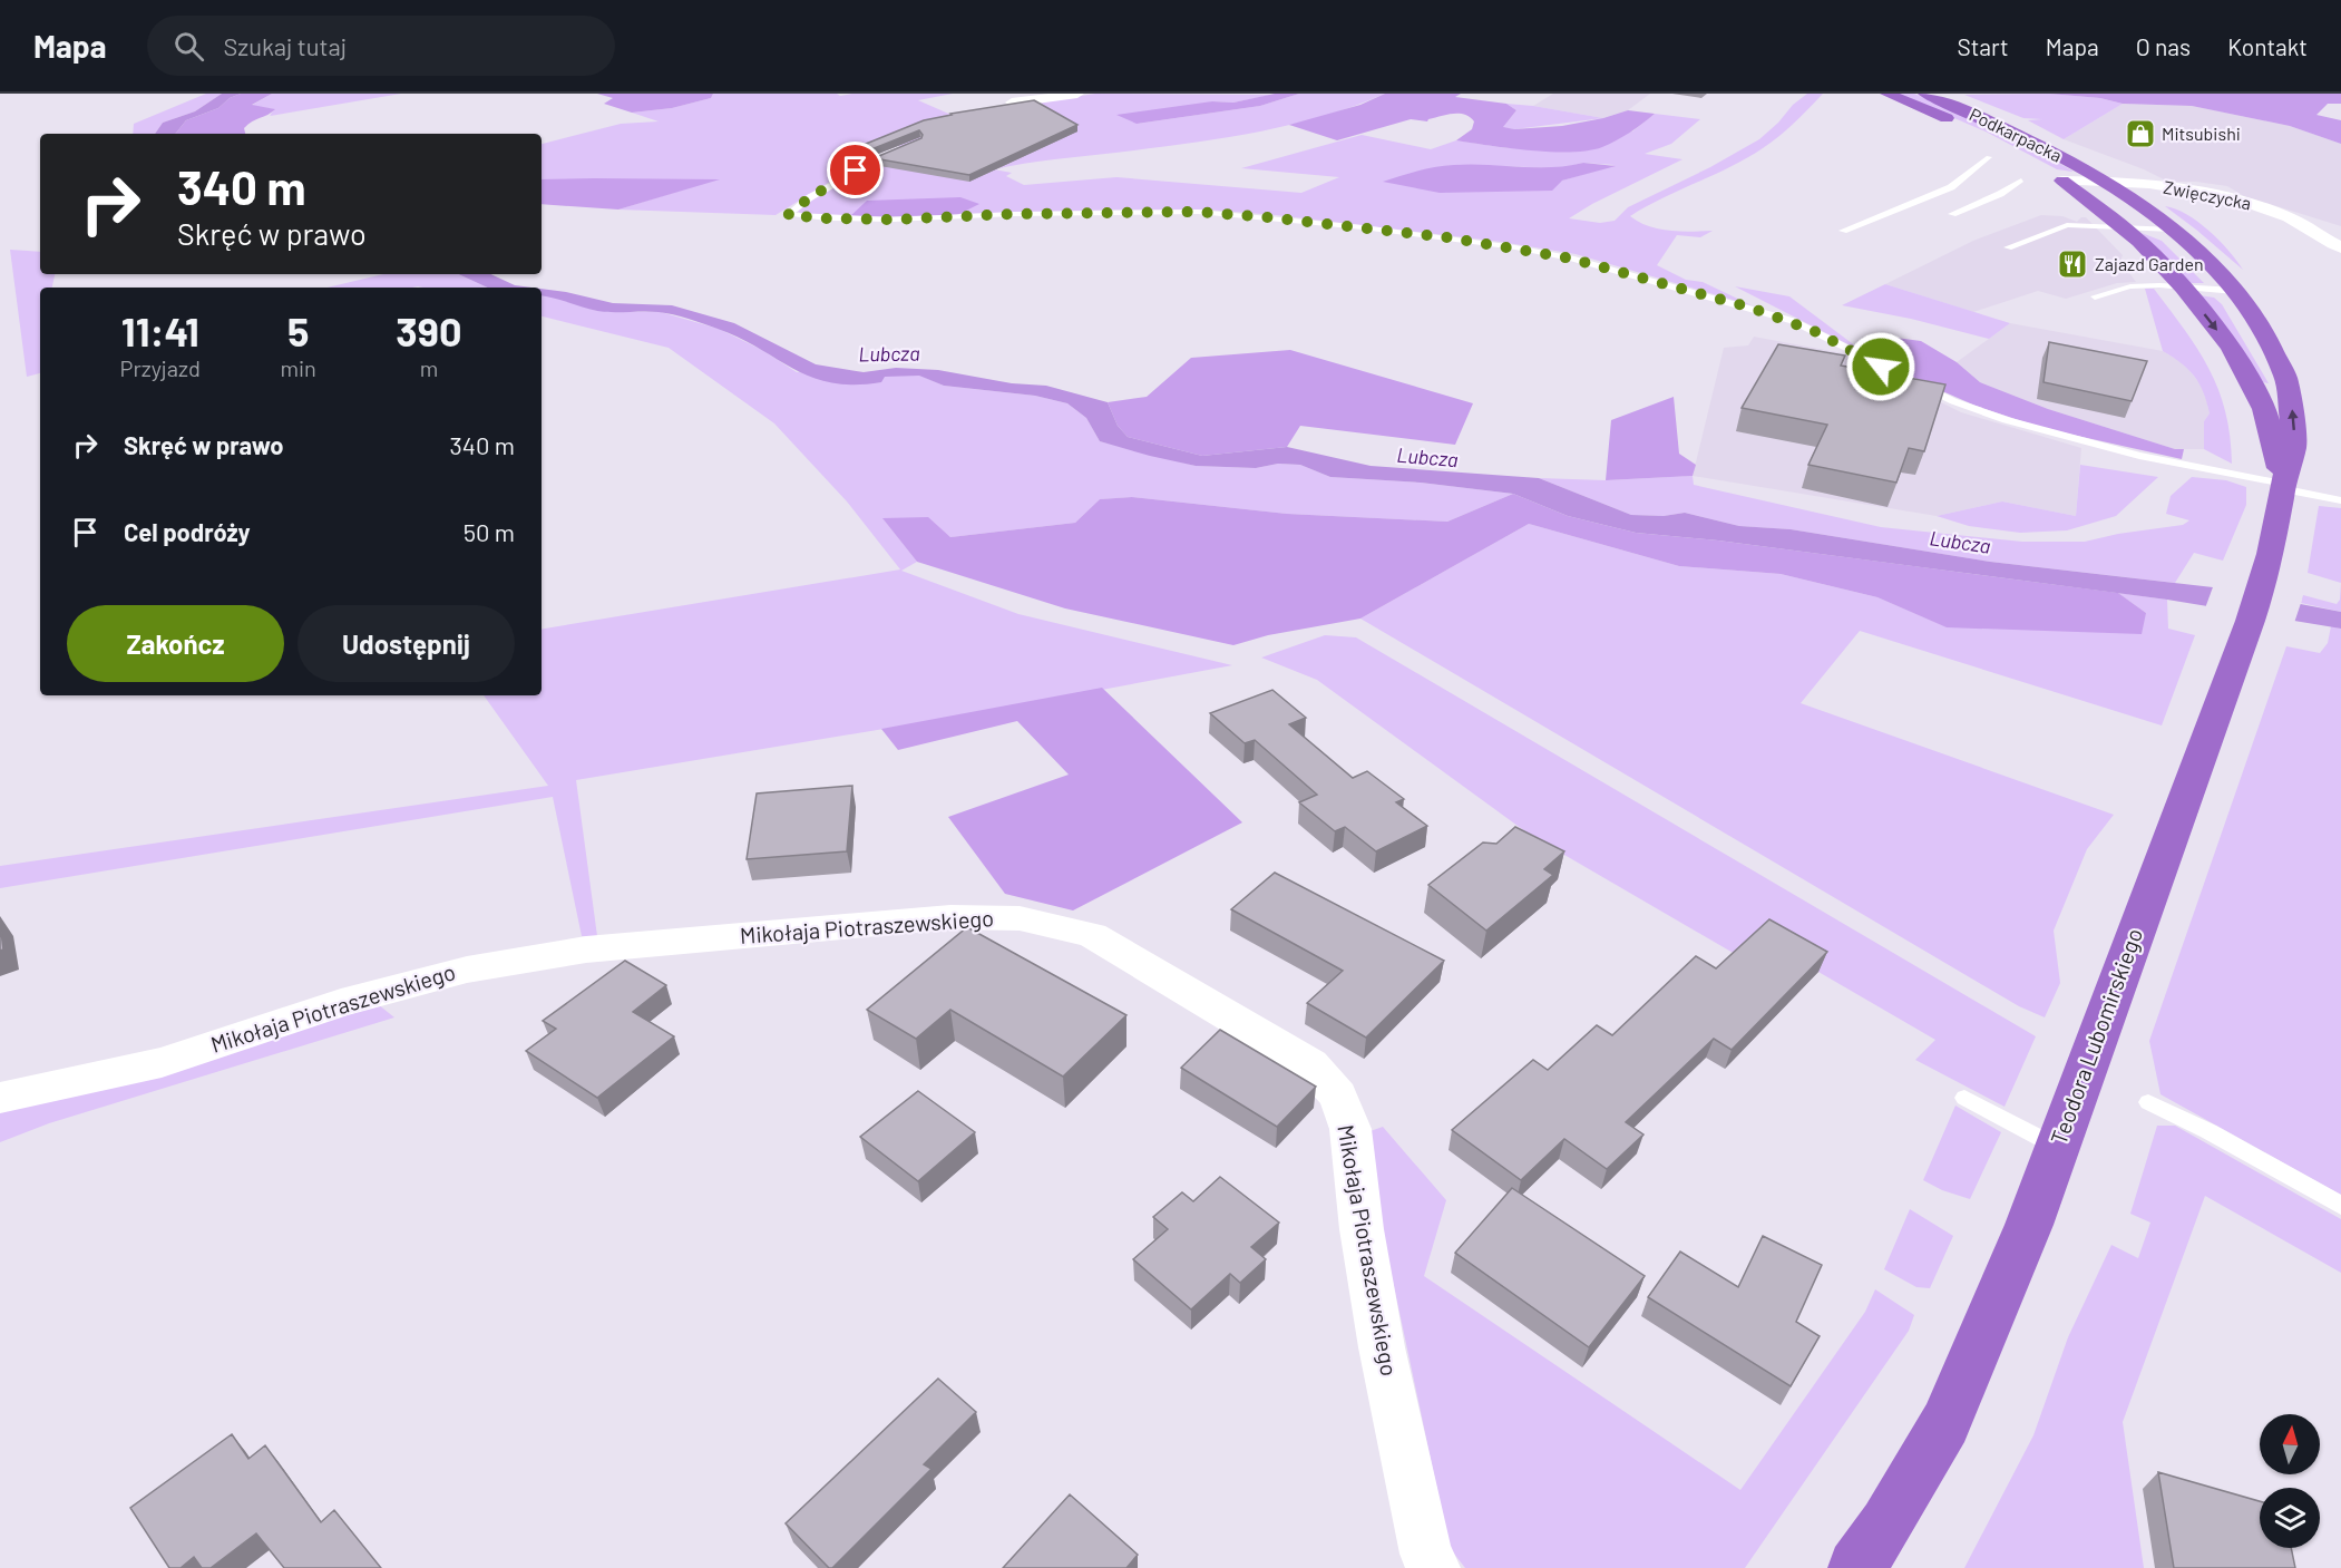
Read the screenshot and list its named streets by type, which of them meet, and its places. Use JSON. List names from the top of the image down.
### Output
{
  "streets": {
    "highway": ["Podkarpacka", "Teodora Lubomirskiego"],
    "street": ["Zwięczycka", "Mikołaja Piotraszewskiego"]
  },
  "crossings": [
    ["Podkarpacka", "Zwięczycka"],
    ["Podkarpacka", "Teodora Lubomirskiego"]
  ],
  "water": ["Lubcza"],
  "places": {
    "shop": ["Mitsubishi"],
    "restaurant": ["Zajazd Garden"]
  },
  "north": "top",
  "page": {
    "header": "Mapa",
    "search": "Szukaj tutaj",
    "nav": [
      "Start",
      "Mapa",
      "O nas",
      "Kontakt"
    ],
    "turn": ["340 m", "Skręć w prawo"],
    "eta": [
      "11:41",
      "Przyjazd",
      "5",
      "min",
      "390",
      "m"
    ],
    "list": [
      {
        "name": "Skręć w prawo",
        "value": "340 m"
      },
      {
        "name": "Cel podróży",
        "value": "50 m"
      }
    ],
    "buttons": ["Zakończ", "Udostępnij"]
  }
}
